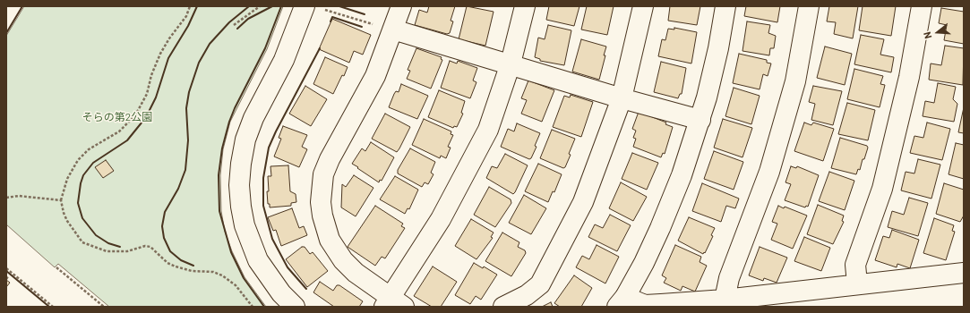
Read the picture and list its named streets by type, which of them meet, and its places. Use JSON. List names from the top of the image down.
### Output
{
  "parks": ["そらの第2公園"],
  "north": "left"
}
